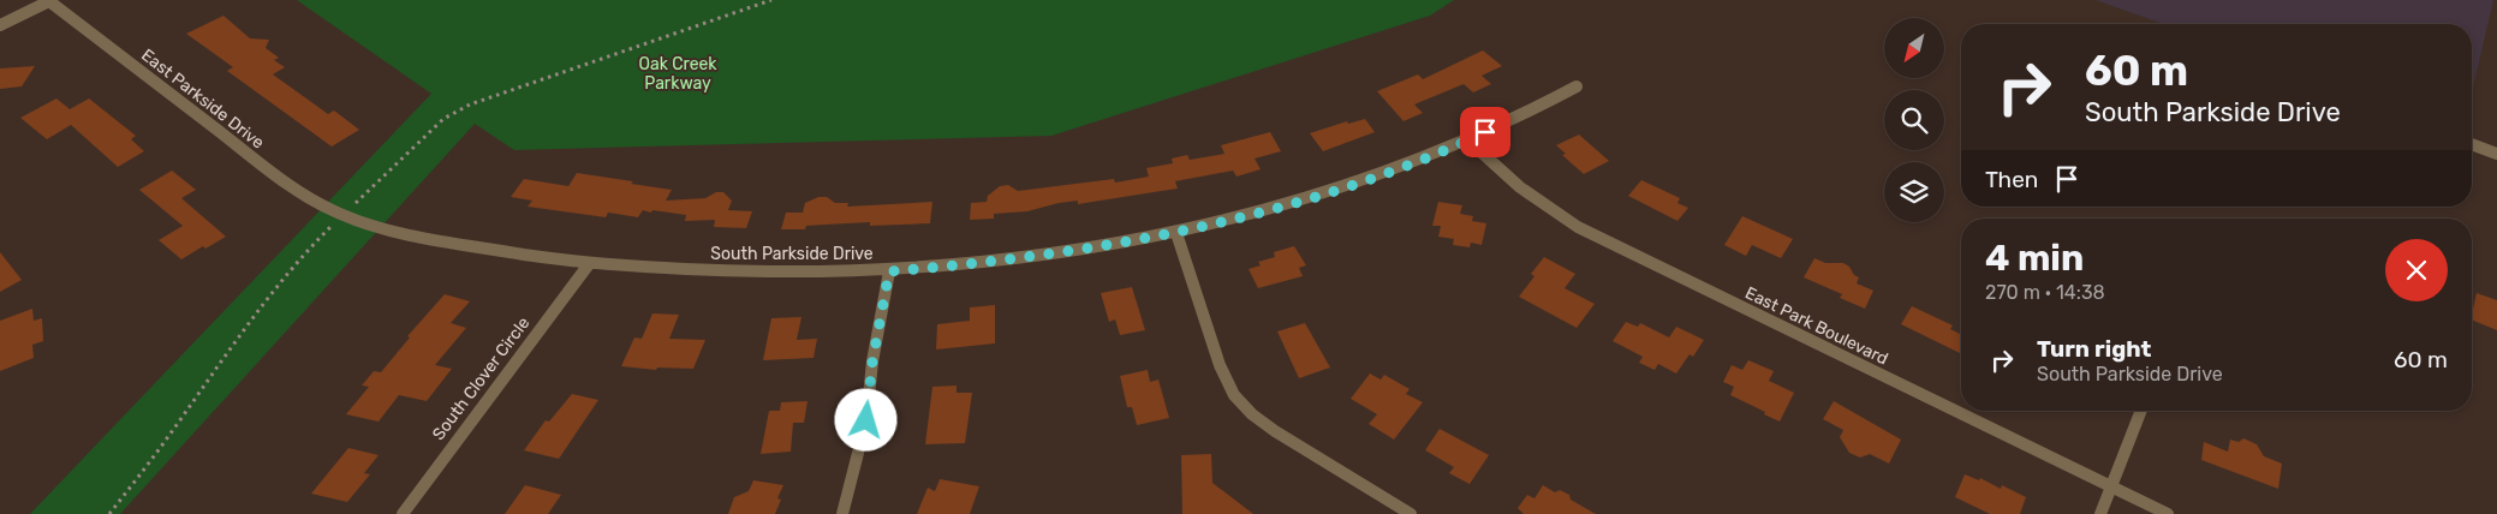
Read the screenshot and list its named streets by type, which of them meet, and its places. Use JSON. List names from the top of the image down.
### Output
{
  "streets": {
    "street": [
      "East Parkside Drive",
      "South Parkside Drive",
      "East Park Boulevard",
      "South Clover Circle"
    ]
  },
  "crossings": [
    ["East Parkside Drive", "South Parkside Drive"],
    ["South Parkside Drive", "East Park Boulevard"],
    ["South Parkside Drive", "South Clover Circle"]
  ],
  "parks": ["Oak Creek Parkway"],
  "north": "bottom left",
  "page": {
    "turn": ["60 m", "South Parkside Drive"],
    "then": "Then",
    "heading": ["4 min", "270 m · 14:38"],
    "list": [
      {
        "name": "Turn right",
        "note": "South Parkside Drive",
        "value": "60 m"
      }
    ]
  }
}
